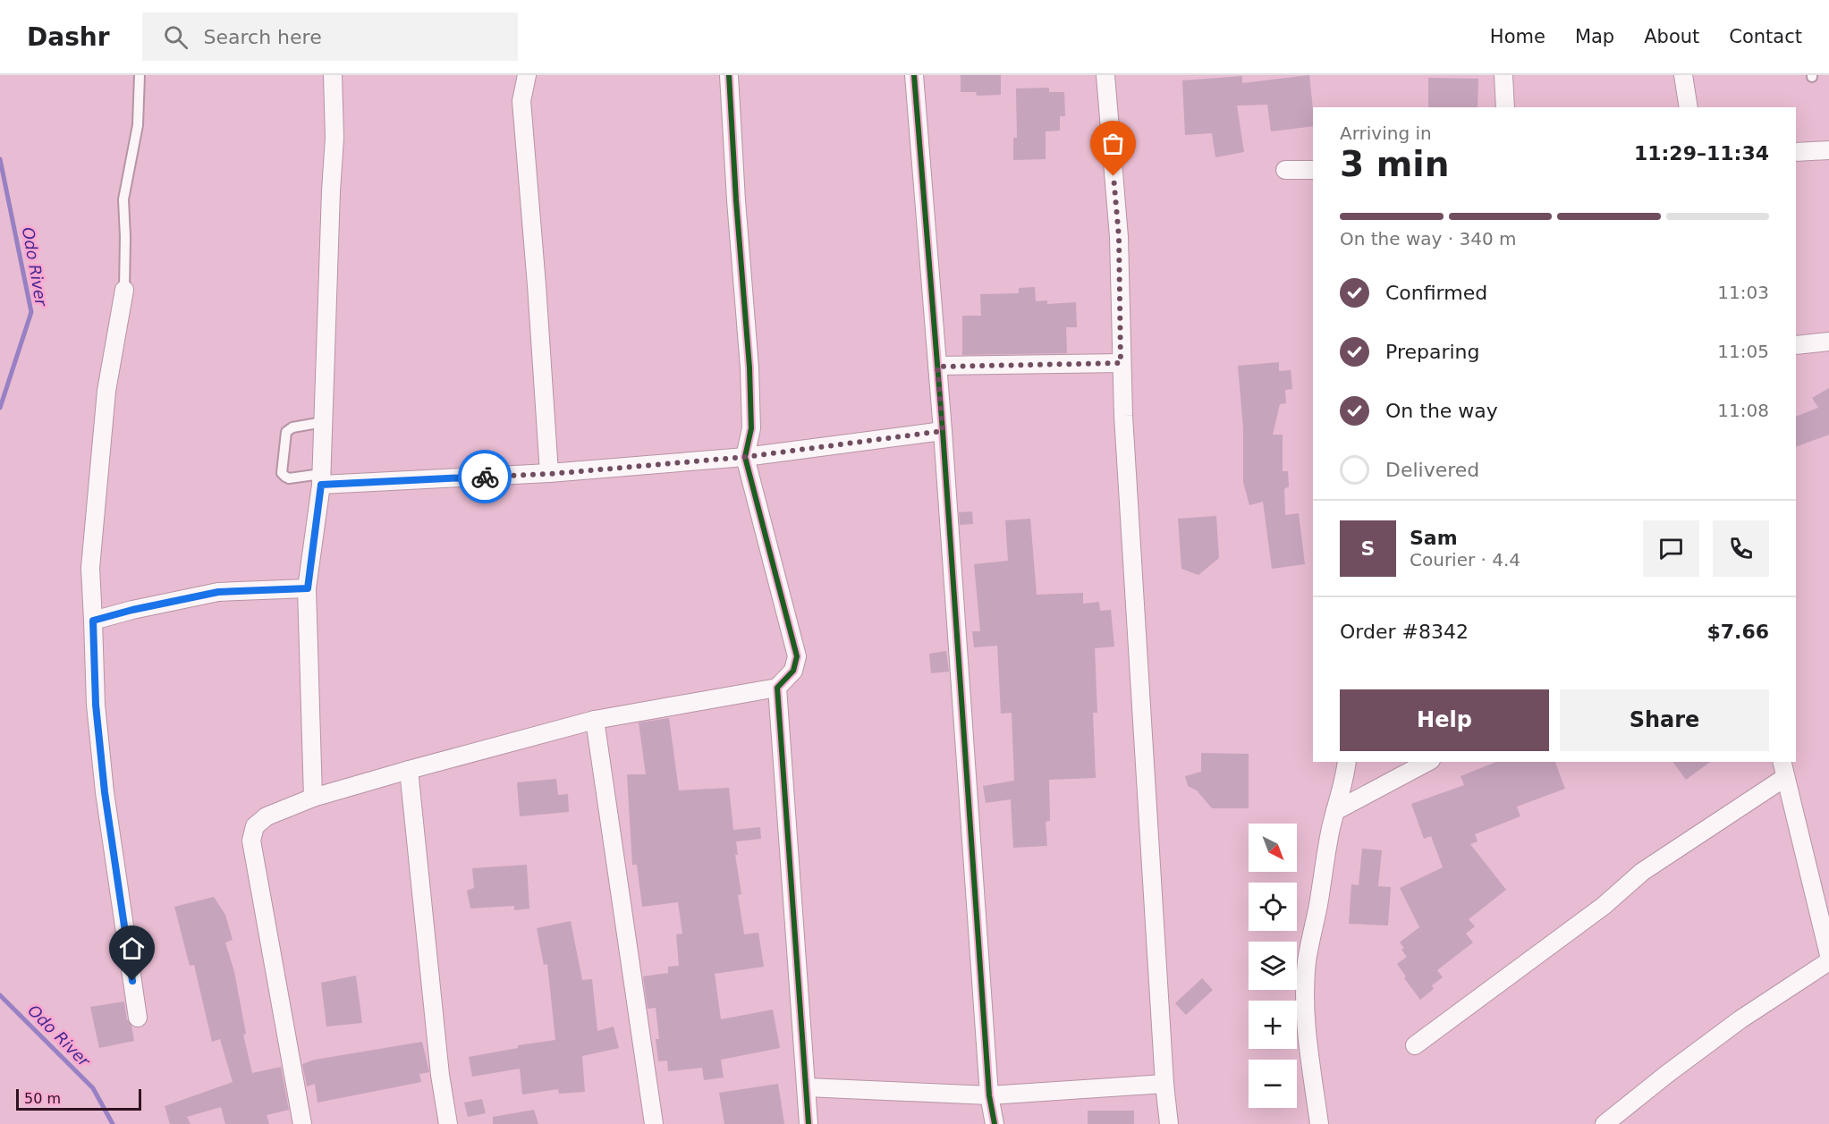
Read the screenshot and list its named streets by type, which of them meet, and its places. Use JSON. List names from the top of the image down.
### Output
{
  "water": ["Odo River"],
  "scale_bar": "50 m",
  "north": "bottom right",
  "page": {
    "header": "Dashr",
    "search": "Search here",
    "nav": [
      "Home",
      "Map",
      "About",
      "Contact"
    ],
    "heading": ["3 min", "Arriving in", "11:29–11:34"],
    "panel": [
      "Sam",
      "Courier · 4.4",
      "Order #8342",
      "$7.66"
    ],
    "bar": "On the way · 340 m",
    "list": [
      ["Confirmed", "11:03"],
      ["Preparing", "11:05"],
      ["On the way", "11:08"],
      "Delivered"
    ],
    "round": "S",
    "buttons": ["Help", "Share"],
    "map_buttons": ["+", "−"],
    "scale": "50 m"
  }
}
